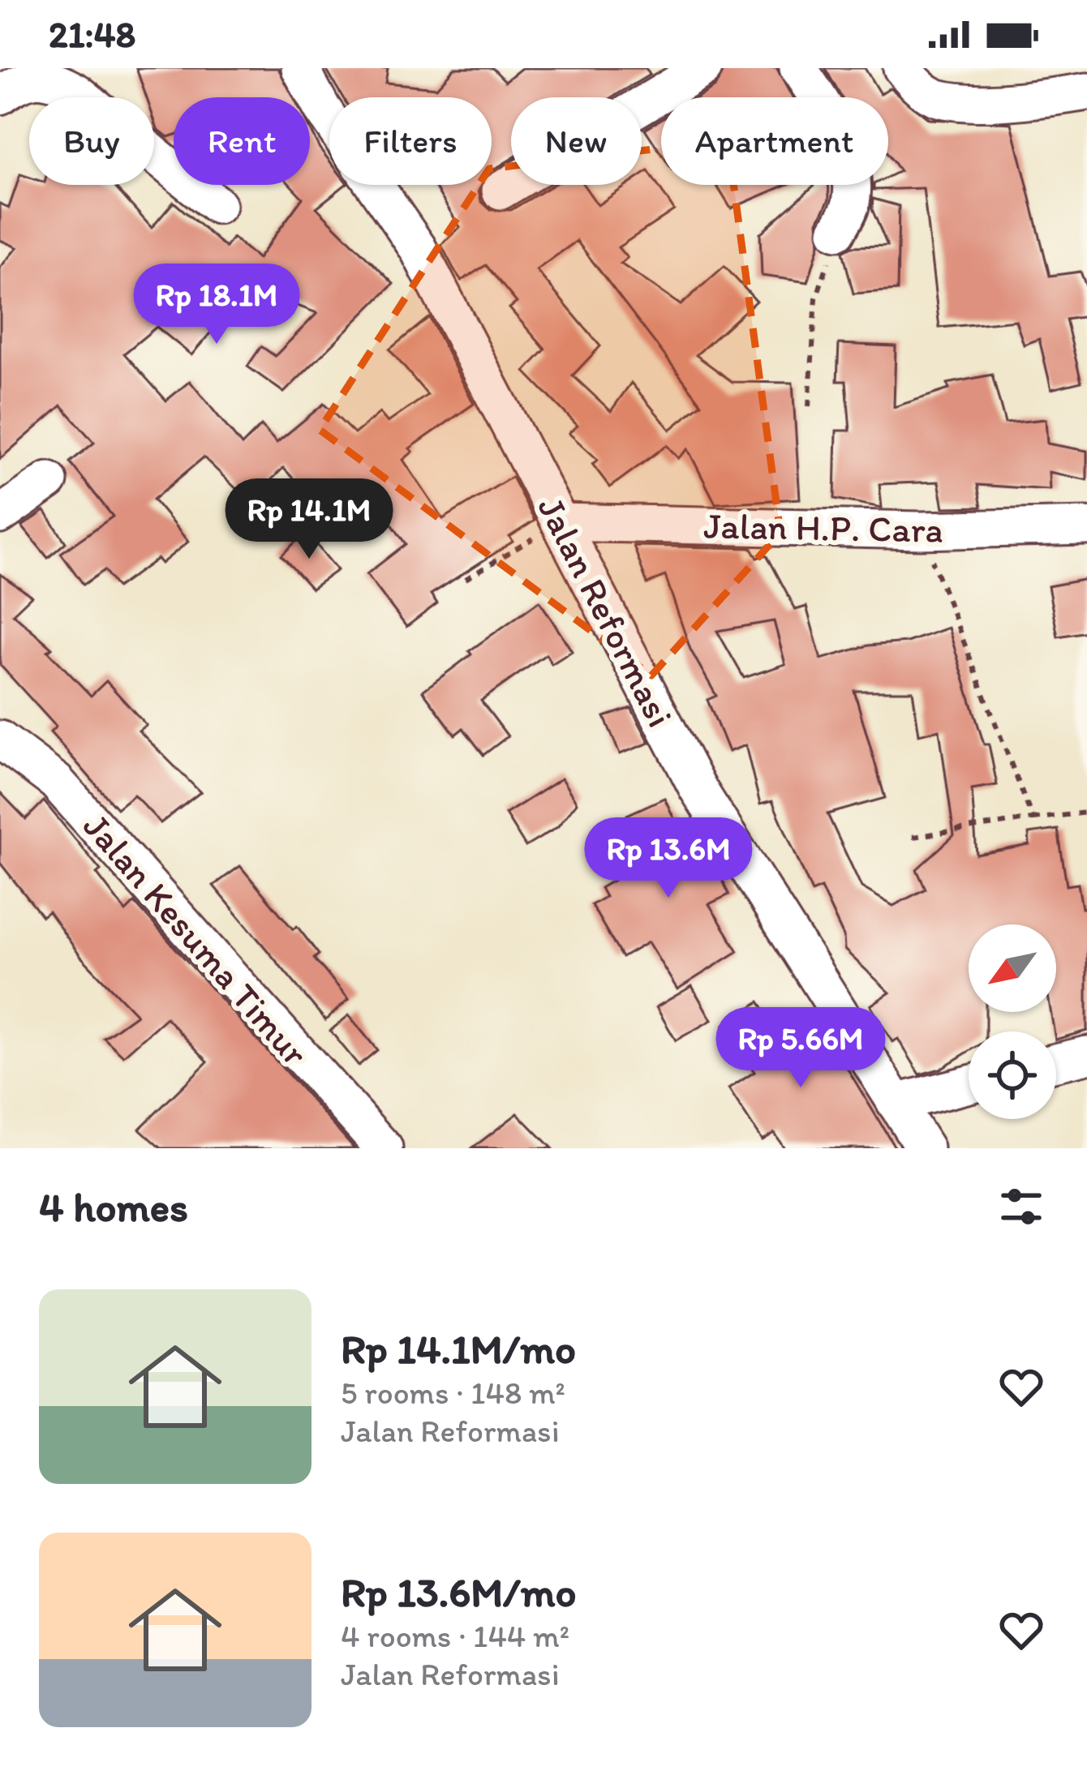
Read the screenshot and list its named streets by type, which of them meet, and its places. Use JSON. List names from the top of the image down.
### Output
{
  "streets": {
    "street": ["Jalan H.P. Cara", "Jalan Reformasi", "Jalan Kesuma Timur"]
  },
  "crossings": [
    ["Jalan H.P. Cara", "Jalan Reformasi"]
  ],
  "north": "bottom left",
  "page": {
    "status": "21:48",
    "chip": [
      "Buy",
      "Rent",
      "Filters",
      "New",
      "Apartment"
    ],
    "price": [
      "Rp 18.1M",
      "Rp 14.1M",
      "Rp 13.6M",
      "Rp 5.66M"
    ],
    "heading": "4 homes",
    "list": [
      {
        "name": "Rp 14.1M/mo",
        "note": "5 rooms · 148 m² · Jalan Reformasi"
      },
      {
        "name": "Rp 13.6M/mo",
        "note": "4 rooms · 144 m² · Jalan Reformasi"
      }
    ]
  }
}
